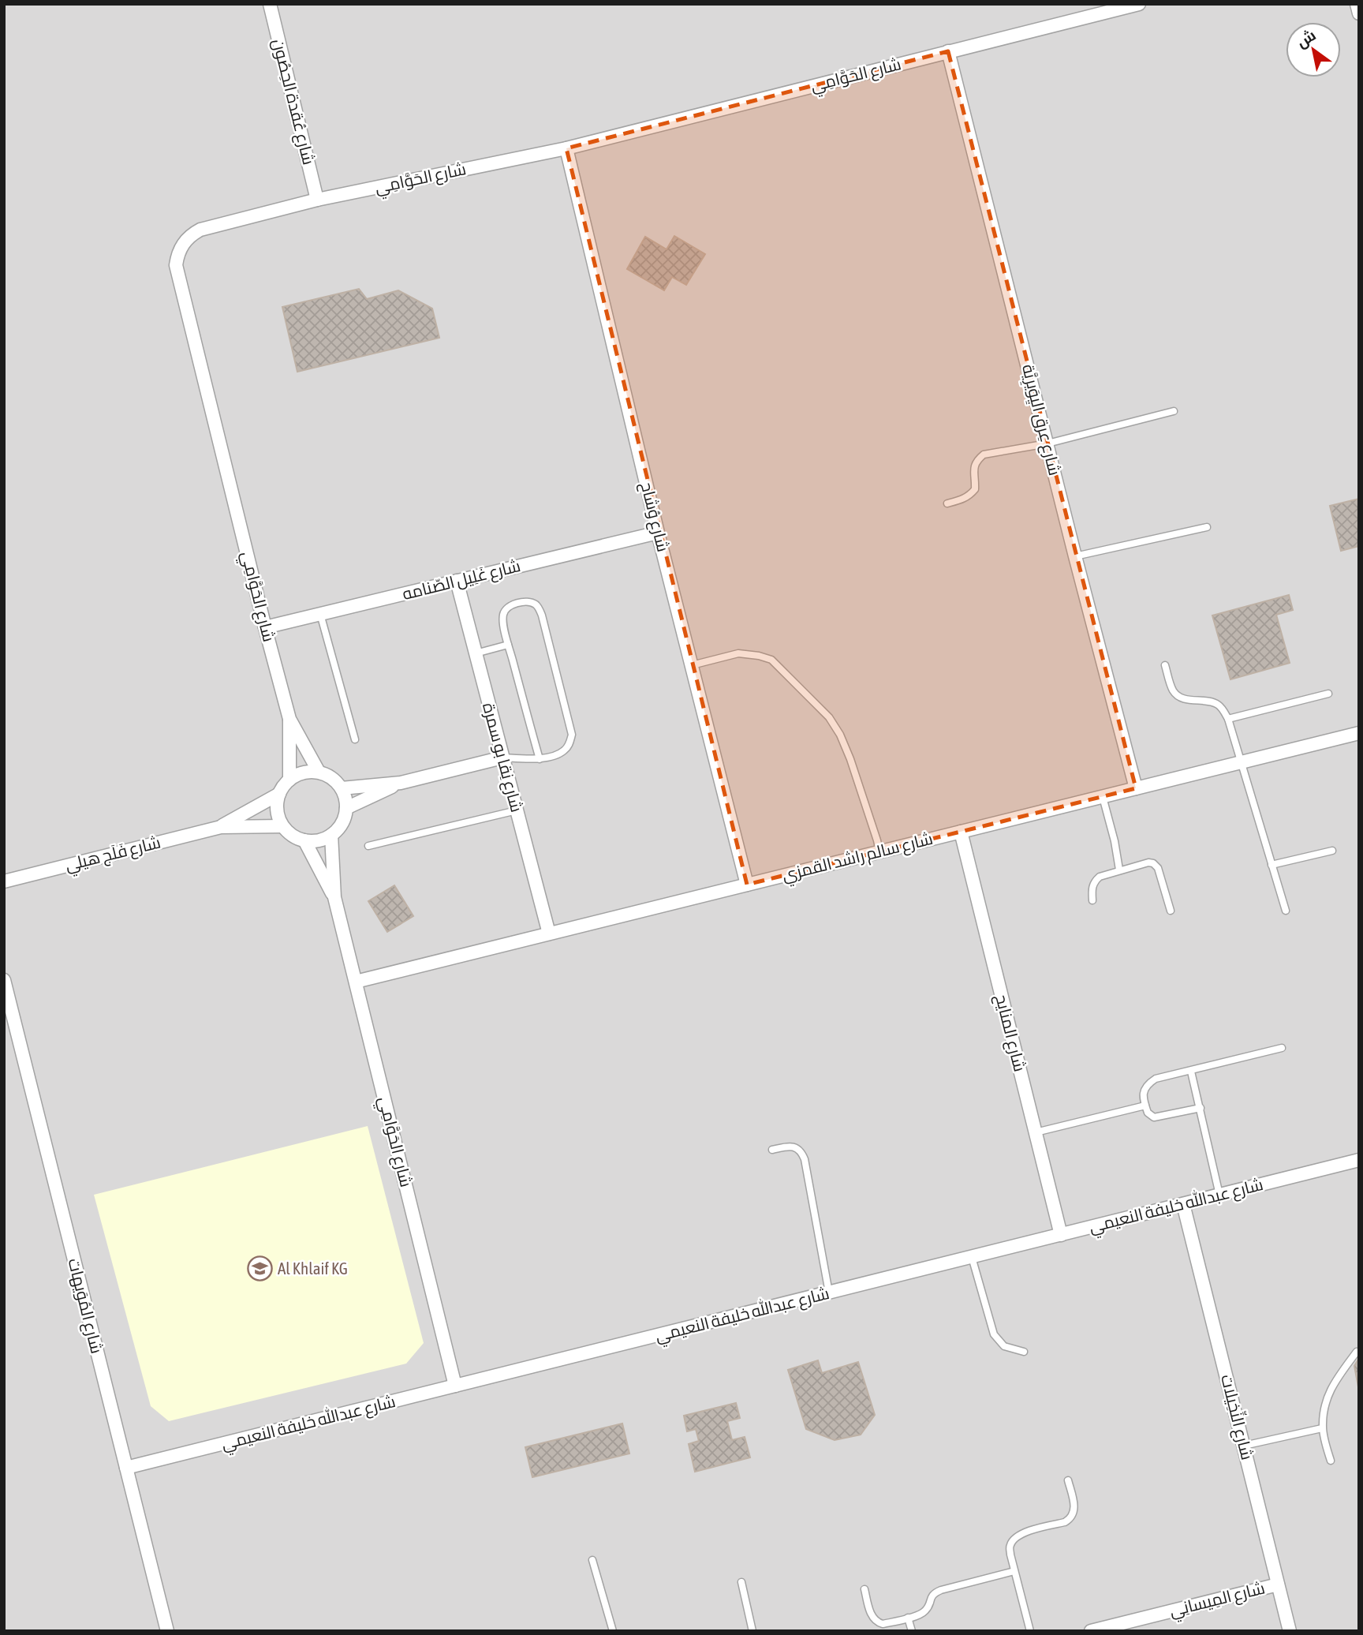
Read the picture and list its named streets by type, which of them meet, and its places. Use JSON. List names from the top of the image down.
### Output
{
  "streets": {
    "street": [
      "شارع الحَوَّامِي",
      "شارع عُقدة الحِصُون",
      "شارع عِرق اليِوَيرِيَّة",
      "شارع وُشاح",
      "شارع غَلِيل الصّنامه",
      "شارع نِقا بو سمرة",
      "شارع فَلَج هيلي",
      "شارع سالم راشد القمزي",
      "شارع المنايح",
      "شارع عبدالله خليفة النعيمي",
      "شارع المُوَيهات",
      "شارع النِّخِيلات",
      "شارع المِيسانِي"
    ]
  },
  "crossings": [
    ["شارع الحَوَّامِي", "شارع عُقدة الحِصُون"],
    ["شارع الحَوَّامِي", "شارع عِرق اليِوَيرِيَّة"],
    ["شارع الحَوَّامِي", "شارع وُشاح"],
    ["شارع الحَوَّامِي", "شارع غَلِيل الصّنامه"],
    ["شارع الحَوَّامِي", "شارع فَلَج هيلي"],
    ["شارع الحَوَّامِي", "شارع سالم راشد القمزي"],
    ["شارع الحَوَّامِي", "شارع عبدالله خليفة النعيمي"],
    ["شارع عِرق اليِوَيرِيَّة", "شارع سالم راشد القمزي"],
    ["شارع وُشاح", "شارع غَلِيل الصّنامه"],
    ["شارع وُشاح", "شارع سالم راشد القمزي"],
    ["شارع غَلِيل الصّنامه", "شارع نِقا بو سمرة"],
    ["شارع نِقا بو سمرة", "شارع سالم راشد القمزي"],
    ["شارع سالم راشد القمزي", "شارع المنايح"],
    ["شارع المنايح", "شارع عبدالله خليفة النعيمي"],
    ["شارع عبدالله خليفة النعيمي", "شارع المُوَيهات"],
    ["شارع عبدالله خليفة النعيمي", "شارع النِّخِيلات"],
    ["شارع النِّخِيلات", "شارع المِيسانِي"]
  ],
  "places": {
    "school or university": ["Al Khlaif KG"]
  },
  "north": "top left"
}
